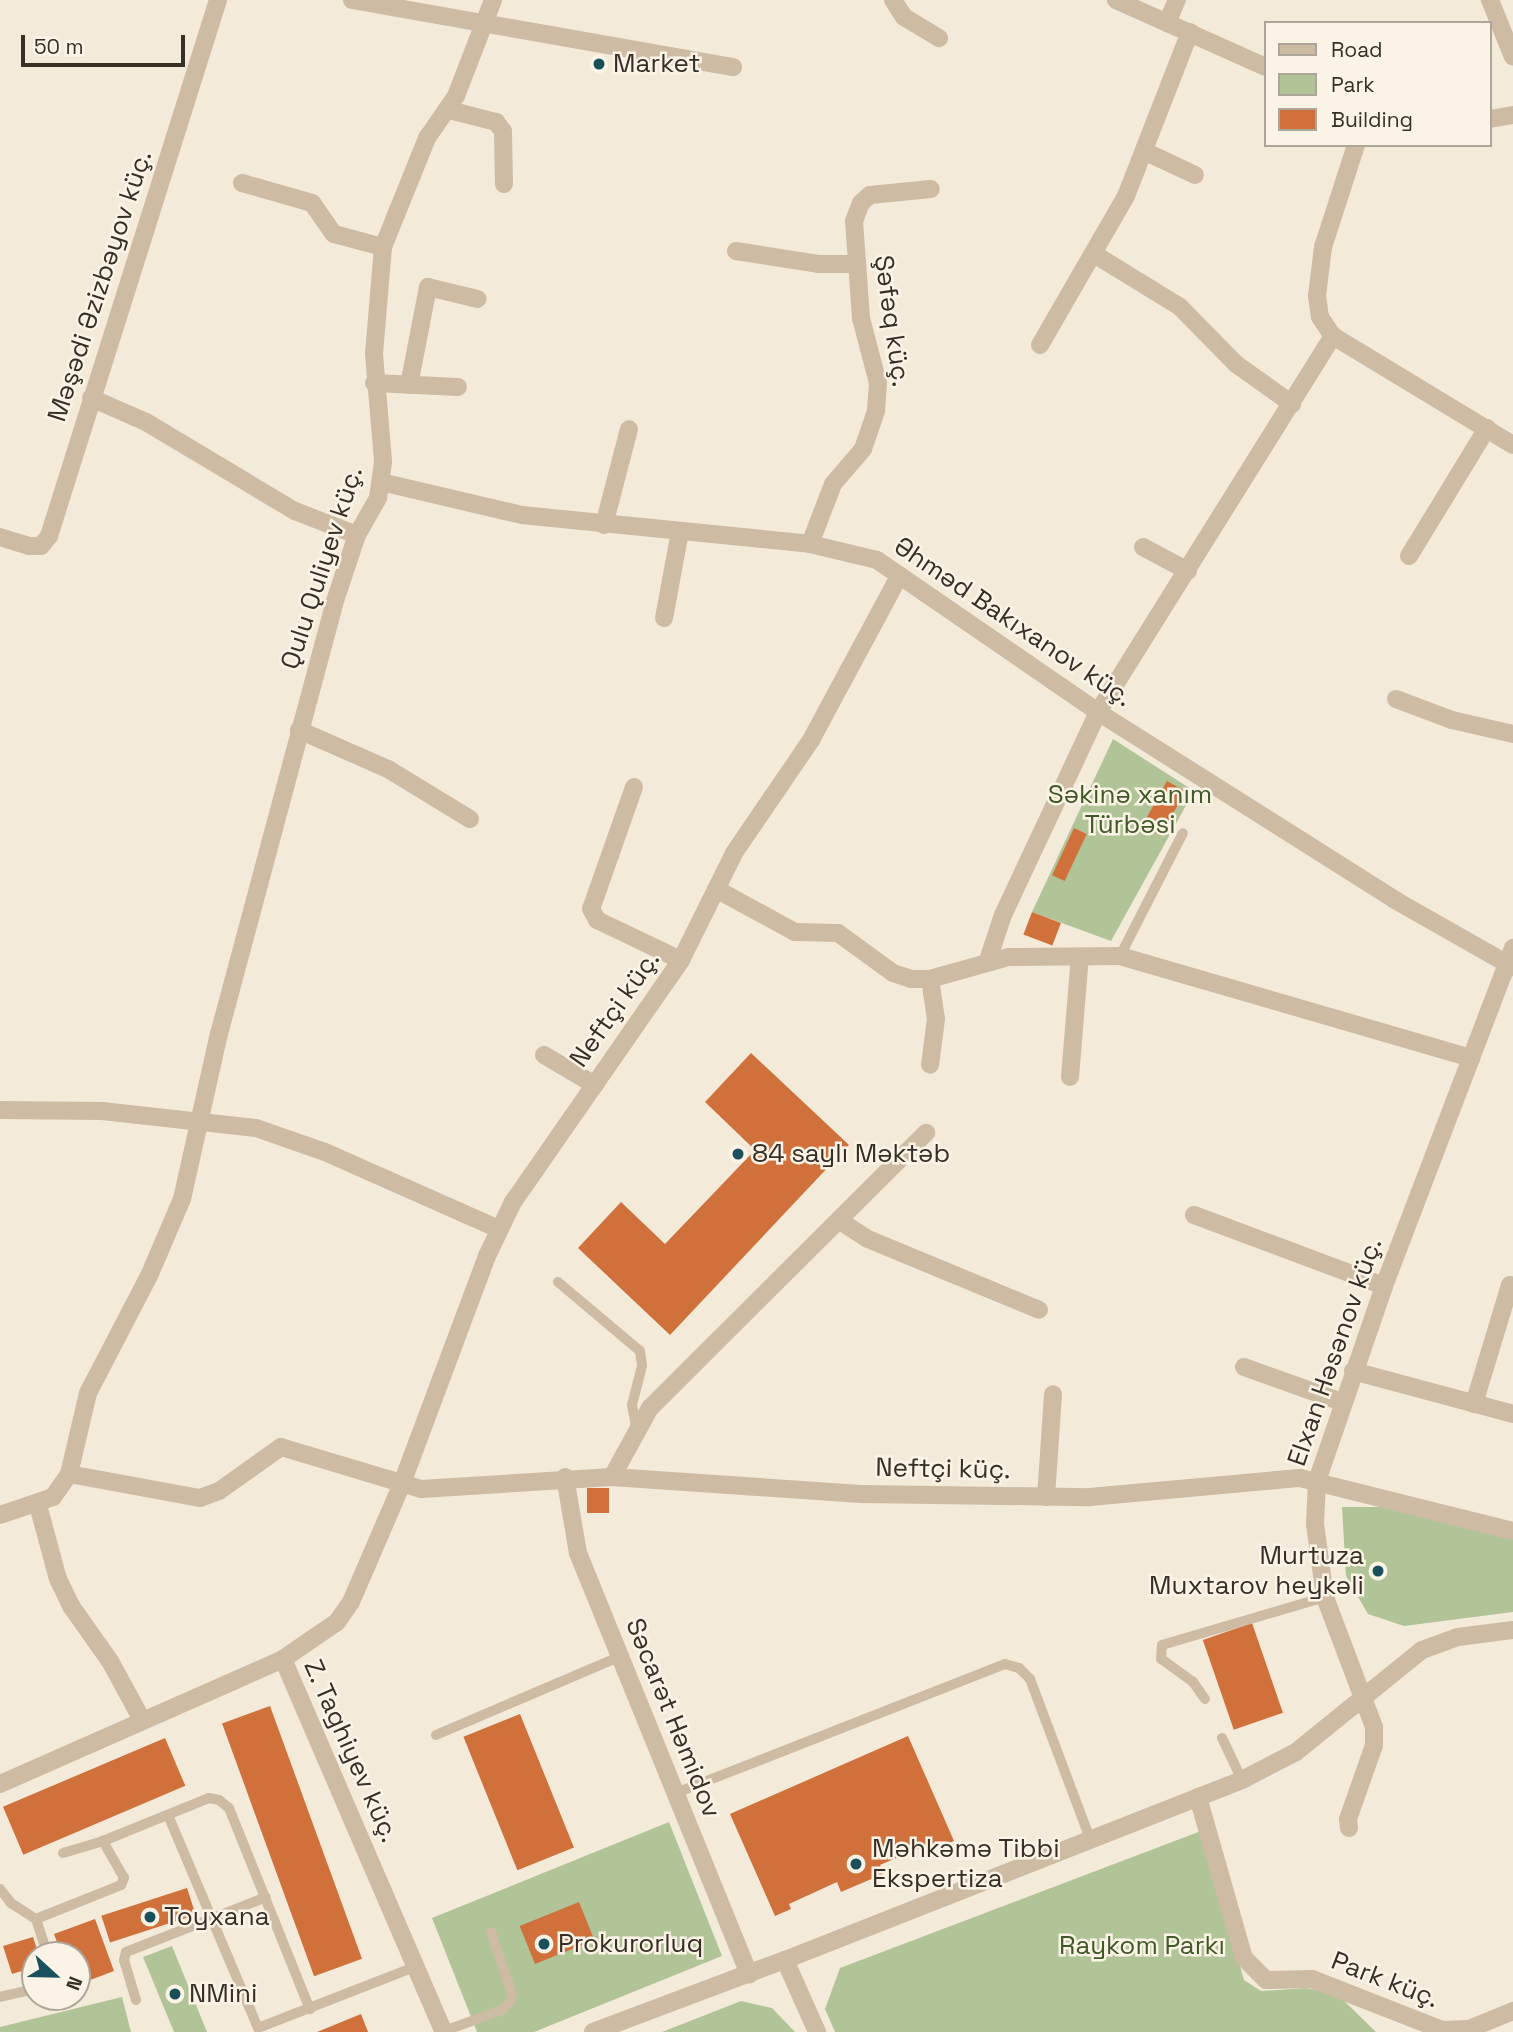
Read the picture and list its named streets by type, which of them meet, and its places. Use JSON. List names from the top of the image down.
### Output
{
  "streets": {
    "street": [
      "Məşədi Əzizbəyov küç.",
      "Şəfəq küç.",
      "Qulu Quliyev küç.",
      "Əhməd Bakıxanov küç.",
      "Neftçi küç.",
      "Elxan Həsənov küç.",
      "Səcarət Həmidov",
      "Z. Taghiyev küç.",
      "Park küç."
    ]
  },
  "crossings": [
    ["Şəfəq küç.", "Əhməd Bakıxanov küç."],
    ["Qulu Quliyev küç.", "Əhməd Bakıxanov küç."],
    ["Əhməd Bakıxanov küç.", "Neftçi küç."],
    ["Əhməd Bakıxanov küç.", "Elxan Həsənov küç."],
    ["Neftçi küç.", "Elxan Həsənov küç."],
    ["Neftçi küç.", "Səcarət Həmidov"],
    ["Neftçi küç.", "Z. Taghiyev küç."]
  ],
  "parks": ["Səkinə xanım Türbəsi", "Raykom Parkı"],
  "places": [
    "Market",
    "84 saylı Məktəb",
    "Murtuza Muxtarov heykəli",
    "Məhkəmə Tibbi Ekspertiza",
    "Toyxana",
    "Prokurorluq",
    "NMini"
  ],
  "legend": ["Road", "Park", "Building"],
  "scale_bar": "50 m",
  "north": "right"
}
